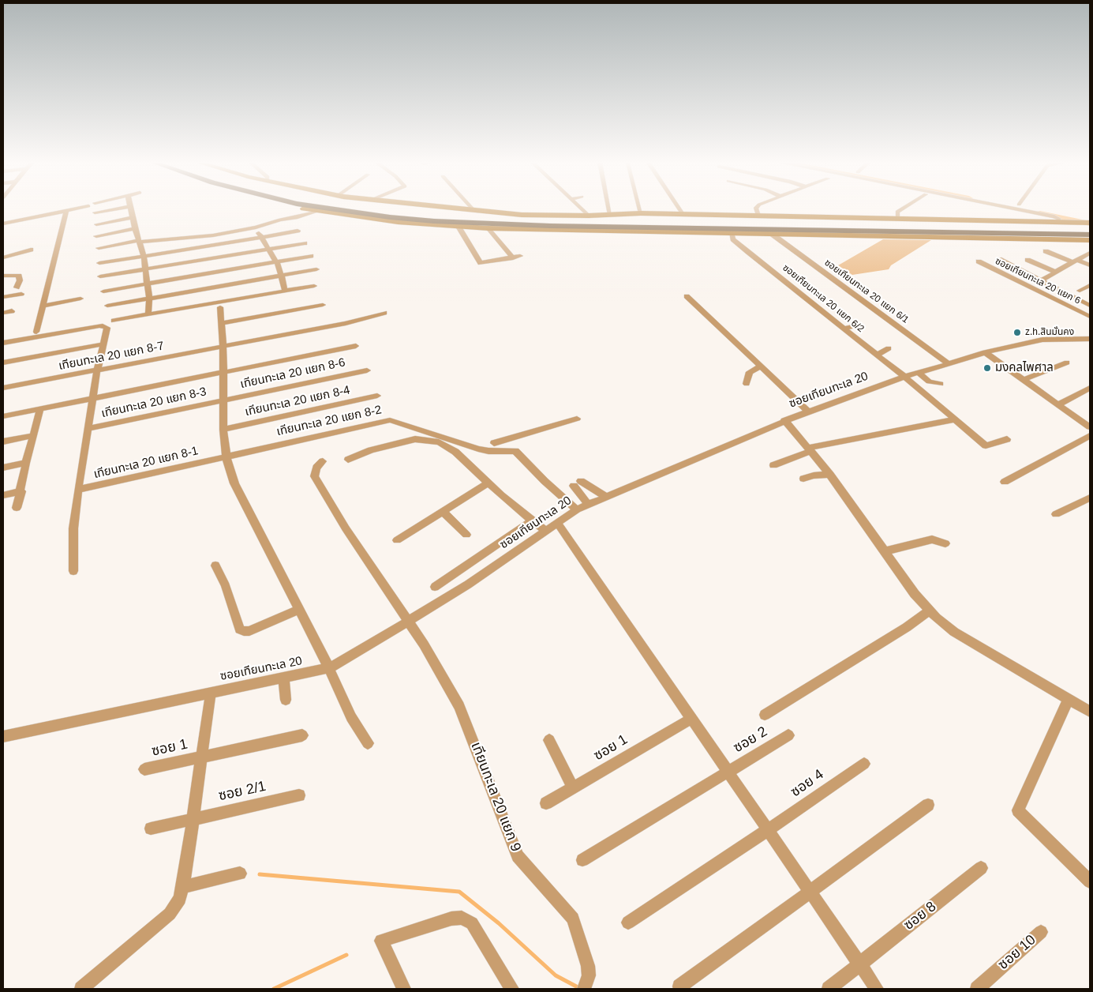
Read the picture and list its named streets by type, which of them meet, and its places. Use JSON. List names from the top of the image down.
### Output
{
  "streets": {
    "street": [
      "ซอยเทียนทะเล 20 แยก 6",
      "ซอยเทียนทะเล 20 แยก 6/1",
      "ซอยเทียนทะเล 20 แยก 6/2",
      "เทียนทะเล 20 แยก 8-7",
      "เทียนทะเล 20 แยก 8-6",
      "ซอยเทียนทะเล 20",
      "เทียนทะเล 20 แยก 8-4",
      "เทียนทะเล 20 แยก 8-3",
      "เทียนทะเล 20 แยก 8-2",
      "เทียนทะเล 20 แยก 8-1",
      "ซอย 2",
      "ซอย 1",
      "ซอย 4",
      "ซอย 2/1",
      "เทียนทะเล 20 แยก 9",
      "ซอย 8",
      "ซอย 10"
    ]
  },
  "crossings": [
    ["ซอยเทียนทะเล 20 แยก 6/1", "ซอยเทียนทะเล 20"],
    ["ซอยเทียนทะเล 20 แยก 6/2", "ซอยเทียนทะเล 20"],
    ["เทียนทะเล 20 แยก 8-6", "เทียนทะเล 20 แยก 8-3"],
    ["ซอยเทียนทะเล 20", "เทียนทะเล 20 แยก 8-2"],
    ["ซอยเทียนทะเล 20", "เทียนทะเล 20 แยก 9"],
    ["เทียนทะเล 20 แยก 8-2", "เทียนทะเล 20 แยก 8-1"]
  ],
  "places": ["z.h.สินมั่นคง", "มงคลไพศาล"]
}
